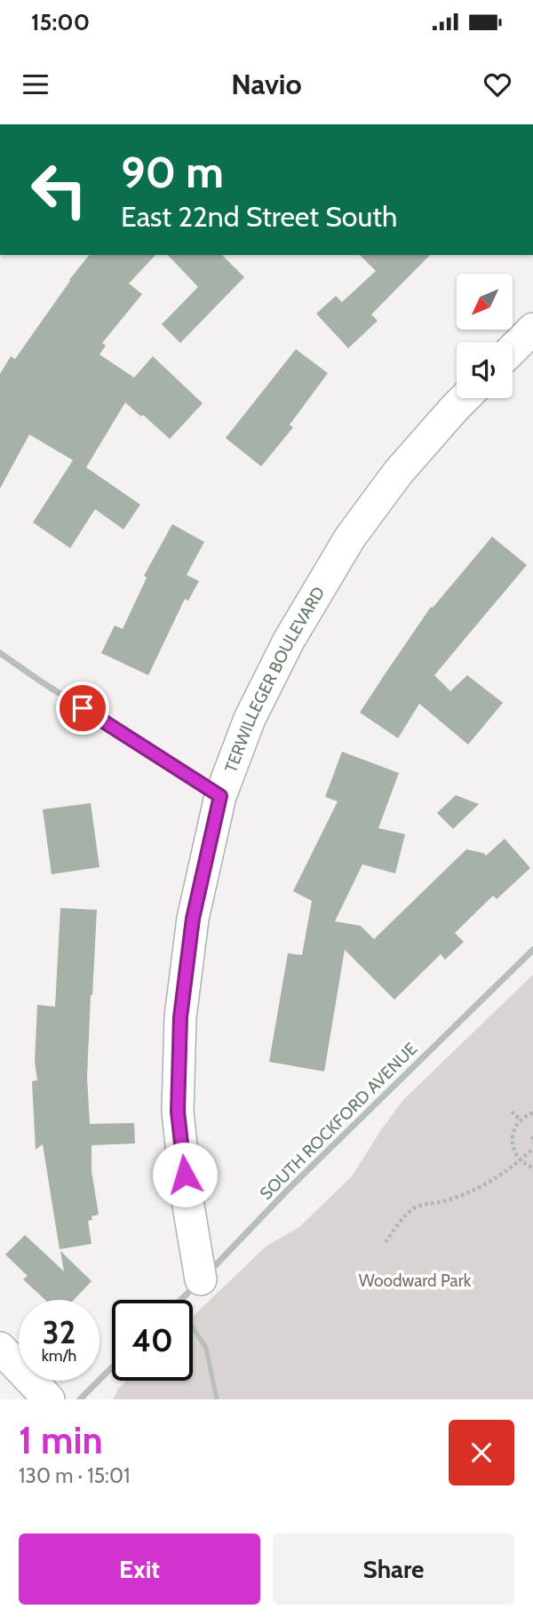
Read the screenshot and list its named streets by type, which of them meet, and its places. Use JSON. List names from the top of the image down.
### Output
{
  "streets": {
    "street": ["TERWILLEGER BOULEVARD", "SOUTH ROCKFORD AVENUE"]
  },
  "crossings": [
    ["TERWILLEGER BOULEVARD", "SOUTH ROCKFORD AVENUE"]
  ],
  "parks": ["Woodward Park"],
  "north": "bottom left",
  "page": {
    "status": "15:00",
    "header": "Navio",
    "turn": ["90 m", "East 22nd Street South"],
    "speed": "32 km/h",
    "limit": "40",
    "heading": ["1 min", "130 m · 15:01"],
    "buttons": ["Exit", "Share"]
  }
}
